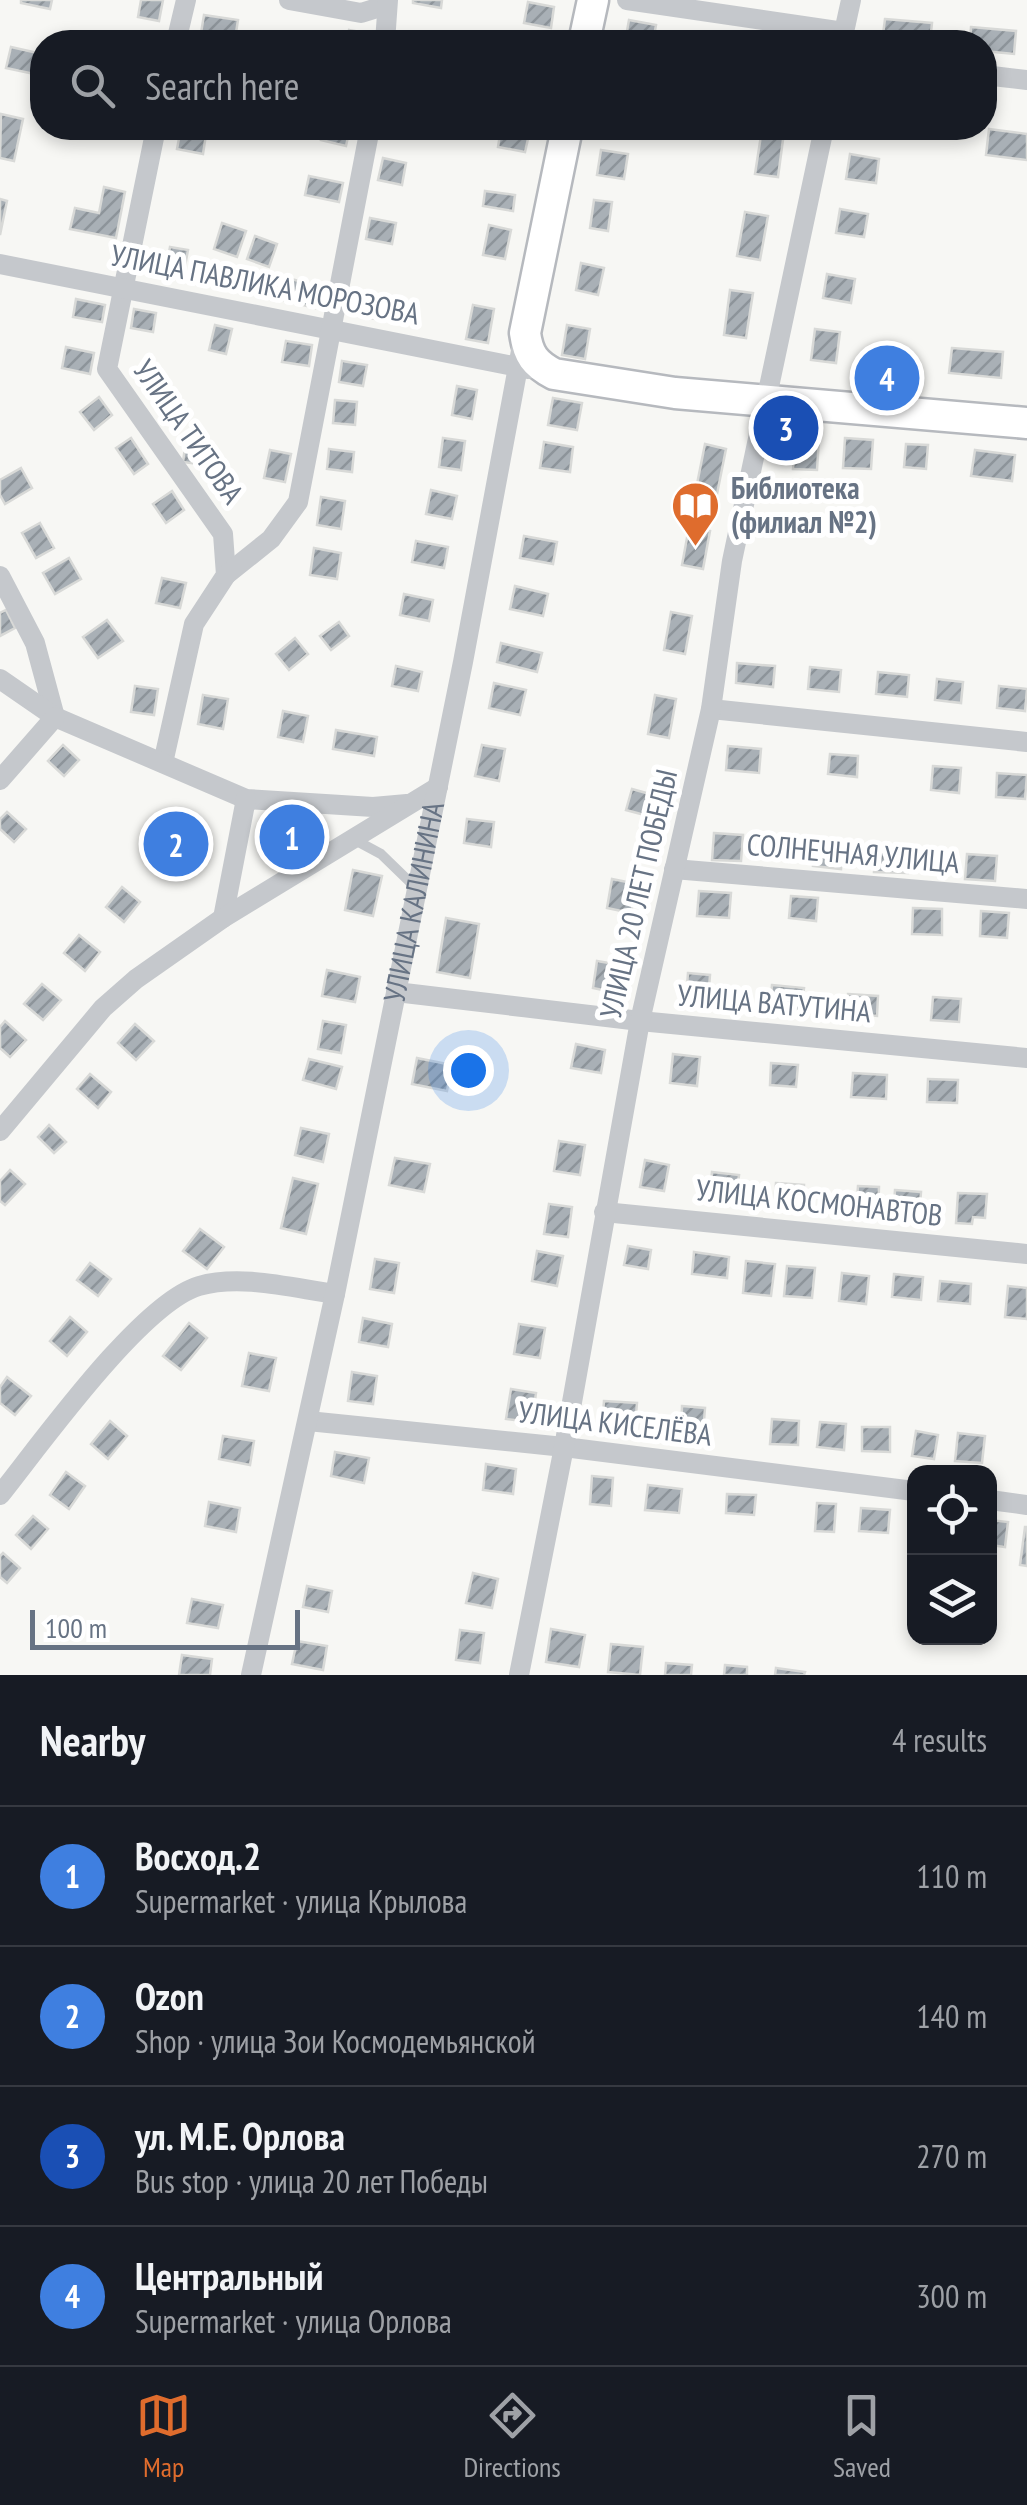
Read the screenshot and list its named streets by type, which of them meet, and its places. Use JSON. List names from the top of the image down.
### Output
{
  "streets": {
    "main road": ["УЛИЦА КАЛИНИНА"],
    "street": [
      "УЛИЦА ПАВЛИКА МОРОЗОВА",
      "УЛИЦА ТИТОВА",
      "СОЛНЕЧНАЯ УЛИЦА",
      "УЛИЦА 20 ЛЕТ ПОБЕДЫ",
      "УЛИЦА ВАТУТИНА",
      "УЛИЦА КОСМОНАВТОВ",
      "УЛИЦА КИСЕЛЁВА"
    ]
  },
  "crossings": [
    ["УЛИЦА ПАВЛИКА МОРОЗОВА", "УЛИЦА ТИТОВА"],
    ["УЛИЦА ПАВЛИКА МОРОЗОВА", "УЛИЦА КАЛИНИНА"],
    ["СОЛНЕЧНАЯ УЛИЦА", "УЛИЦА 20 ЛЕТ ПОБЕДЫ"],
    ["УЛИЦА 20 ЛЕТ ПОБЕДЫ", "УЛИЦА ВАТУТИНА"],
    ["УЛИЦА 20 ЛЕТ ПОБЕДЫ", "УЛИЦА КОСМОНАВТОВ"],
    ["УЛИЦА 20 ЛЕТ ПОБЕДЫ", "УЛИЦА КИСЕЛЁВА"],
    ["УЛИЦА КАЛИНИНА", "УЛИЦА ВАТУТИНА"],
    ["УЛИЦА КАЛИНИНА", "УЛИЦА КИСЕЛЁВА"]
  ],
  "places": {
    "library": ["Библиотека (филиал №2)"]
  },
  "scale_bar": "100 m",
  "page": {
    "search": "Search here",
    "pins": [
      "4",
      "3",
      "1",
      "2"
    ],
    "scale": "100 m",
    "heading": ["Nearby", "4 results"],
    "list": [
      {
        "mark": "1",
        "name": "Восход.2",
        "note": "Supermarket · улица Крылова",
        "value": "110 m"
      },
      {
        "mark": "2",
        "name": "Ozon",
        "note": "Shop · улица Зои Космодемьянской",
        "value": "140 m"
      },
      {
        "mark": "3",
        "name": "ул. М.Е. Орлова",
        "note": "Bus stop · улица 20 лет Победы",
        "value": "270 m"
      },
      {
        "mark": "4",
        "name": "Центральный",
        "note": "Supermarket · улица Орлова",
        "value": "300 m"
      }
    ],
    "nav": ["Map", "Directions", "Saved"]
  }
}
